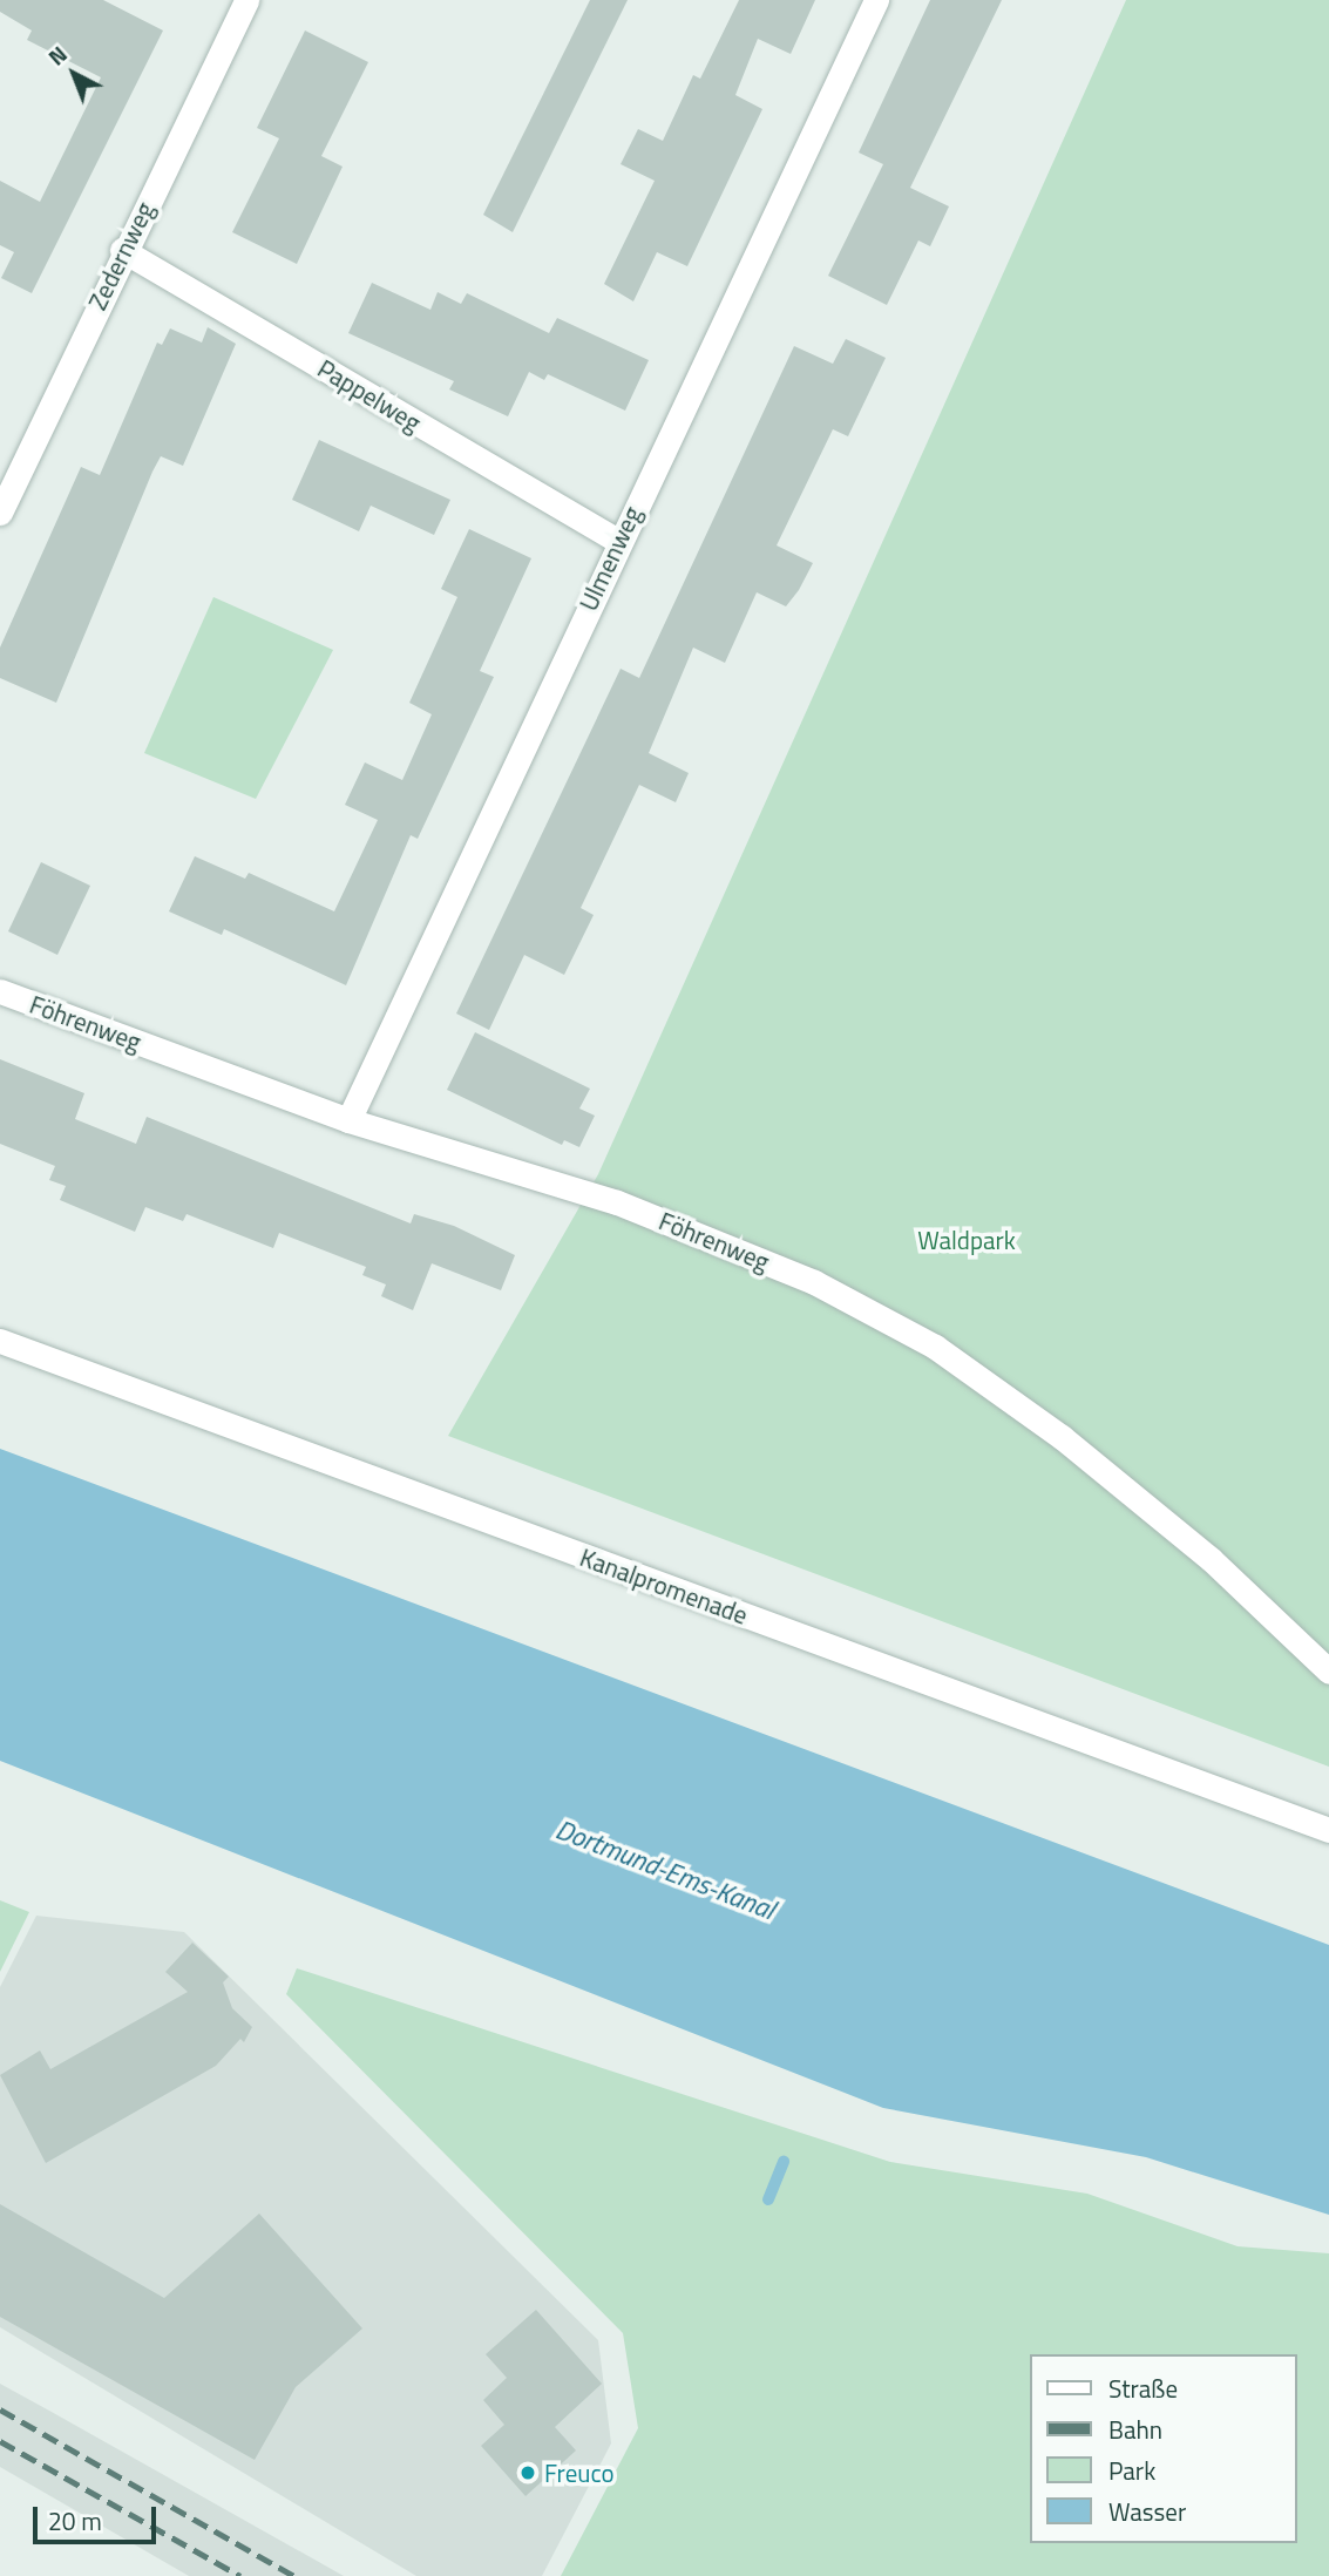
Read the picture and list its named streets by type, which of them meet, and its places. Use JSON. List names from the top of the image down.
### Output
{
  "streets": {
    "street": [
      "Zedernweg",
      "Pappelweg",
      "Ulmenweg",
      "Föhrenweg",
      "Kanalpromenade"
    ]
  },
  "crossings": [
    ["Zedernweg", "Pappelweg"],
    ["Pappelweg", "Ulmenweg"],
    ["Ulmenweg", "Föhrenweg"]
  ],
  "water": ["Dortmund-Ems-Kanal"],
  "parks": ["Waldpark"],
  "places": ["Freuco"],
  "legend": [
    "Straße",
    "Bahn",
    "Park",
    "Wasser"
  ],
  "scale_bar": "20 m",
  "north": "top left"
}
